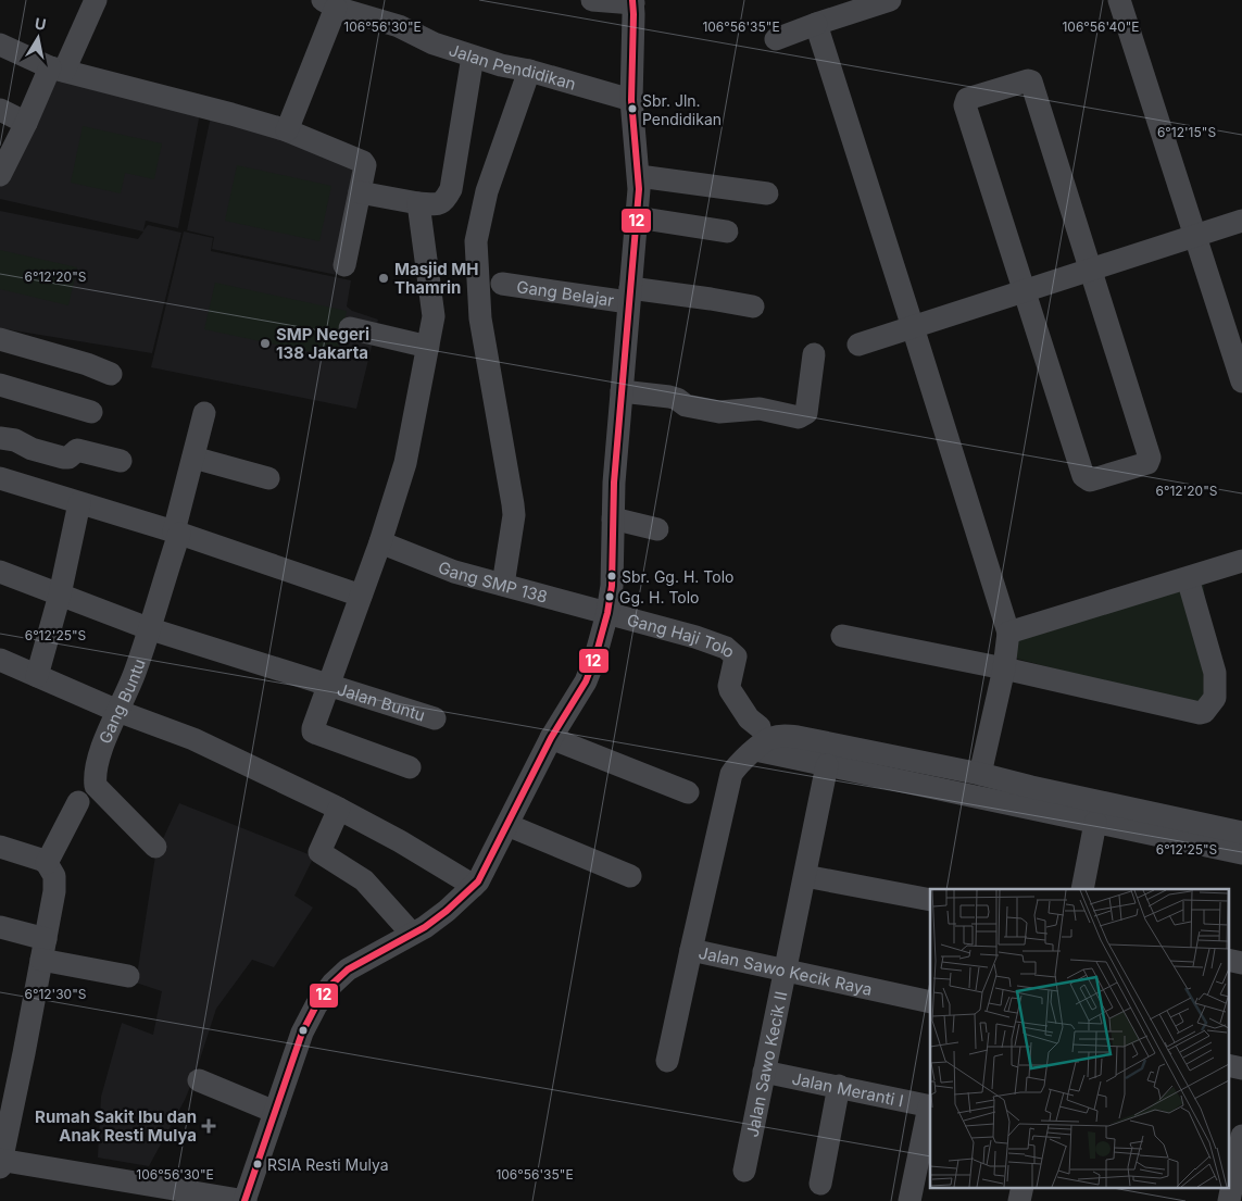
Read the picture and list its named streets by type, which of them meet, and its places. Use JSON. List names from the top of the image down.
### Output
{
  "streets": {
    "street": [
      "Jalan Pendidikan",
      "Gang Belajar",
      "Gang SMP 138",
      "Gang Haji Tolo",
      "Gang Buntu",
      "Jalan Buntu",
      "Jalan Sawo Kecik Raya",
      "Jalan Sawo Kecik II",
      "Jalan Meranti I"
    ]
  },
  "crossings": [
    ["Gang SMP 138", "Gang Haji Tolo"],
    ["Gang Buntu", "Jalan Buntu"],
    ["Jalan Sawo Kecik Raya", "Jalan Sawo Kecik II"],
    ["Jalan Sawo Kecik II", "Jalan Meranti I"]
  ],
  "places": {
    "other": [
      "Sbr. Jln. Pendidikan",
      "Masjid MH Thamrin",
      "SMP Negeri 138 Jakarta",
      "Sbr. Gg. H. Tolo",
      "Gg. H. Tolo",
      "RSIA Resti Mulya"
    ],
    "health": ["Rumah Sakit Ibu dan Anak Resti Mulya"]
  },
  "lines": ["transit line 12"],
  "north": "top",
  "coordinates": [
    "106°56'30\"E",
    "106°56'35\"E",
    "106°56'40\"E",
    "6°12'15\"S",
    "6°12'20\"S",
    "6°12'25\"S",
    "6°12'30\"S"
  ]
}
